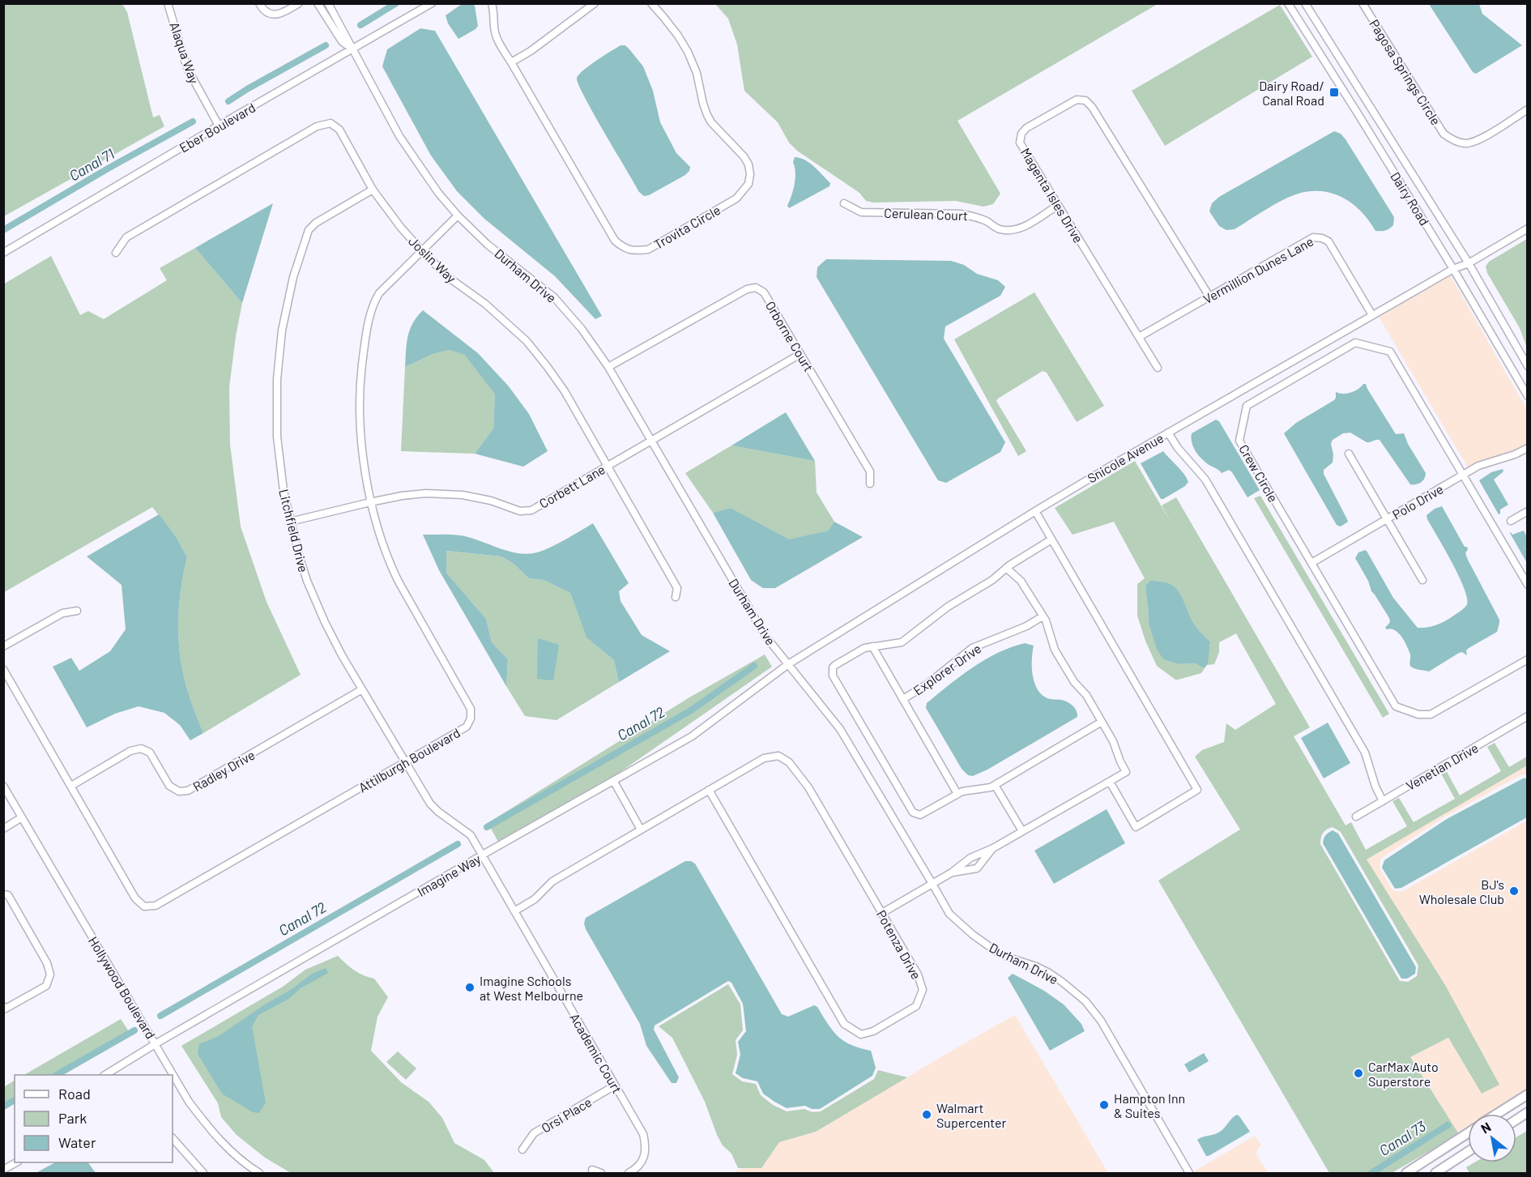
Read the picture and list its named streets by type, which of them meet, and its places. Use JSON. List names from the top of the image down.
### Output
{
  "streets": {
    "street": [
      "Alaqua Way",
      "Pagosa Springs Circle",
      "Eber Boulevard",
      "Magenta Isles Drive",
      "Dairy Road",
      "Cerulean Court",
      "Trovita Circle",
      "Joslin Way",
      "Vermillion Dunes Lane",
      "Durham Drive",
      "Orborne Court",
      "Snicole Avenue",
      "Crew Circle",
      "Corbett Lane",
      "Polo Drive",
      "Litchfield Drive",
      "Explorer Drive",
      "Attilburgh Boulevard",
      "Venetian Drive",
      "Radley Drive",
      "Imagine Way",
      "Potenza Drive",
      "Hollywood Boulevard",
      "Academic Court",
      "Orsi Place"
    ]
  },
  "crossings": [
    ["Alaqua Way", "Eber Boulevard"],
    ["Eber Boulevard", "Durham Drive"],
    ["Magenta Isles Drive", "Cerulean Court"],
    ["Magenta Isles Drive", "Vermillion Dunes Lane"],
    ["Dairy Road", "Snicole Avenue"],
    ["Joslin Way", "Corbett Lane"],
    ["Joslin Way", "Litchfield Drive"],
    ["Joslin Way", "Attilburgh Boulevard"],
    ["Vermillion Dunes Lane", "Snicole Avenue"],
    ["Durham Drive", "Orborne Court"],
    ["Durham Drive", "Snicole Avenue"],
    ["Durham Drive", "Corbett Lane"],
    ["Durham Drive", "Attilburgh Boulevard"],
    ["Durham Drive", "Imagine Way"],
    ["Orborne Court", "Corbett Lane"],
    ["Snicole Avenue", "Imagine Way"],
    ["Crew Circle", "Polo Drive"],
    ["Corbett Lane", "Litchfield Drive"],
    ["Corbett Lane", "Attilburgh Boulevard"],
    ["Litchfield Drive", "Attilburgh Boulevard"],
    ["Litchfield Drive", "Radley Drive"],
    ["Litchfield Drive", "Imagine Way"],
    ["Litchfield Drive", "Academic Court"],
    ["Attilburgh Boulevard", "Radley Drive"],
    ["Imagine Way", "Hollywood Boulevard"],
    ["Imagine Way", "Academic Court"],
    ["Potenza Drive", "Academic Court"],
    ["Academic Court", "Orsi Place"]
  ],
  "water": ["Canal 71", "Canal 72", "Canal 73"],
  "places": {
    "transit": ["Dairy Road/ Canal Road"],
    "other": [
      "BJ's Wholesale Club",
      "Imagine Schools at West Melbourne",
      "CarMax Auto Superstore",
      "Hampton Inn & Suites",
      "Walmart Supercenter"
    ]
  },
  "legend": ["Road", "Park", "Water"],
  "north": "top left"
}
